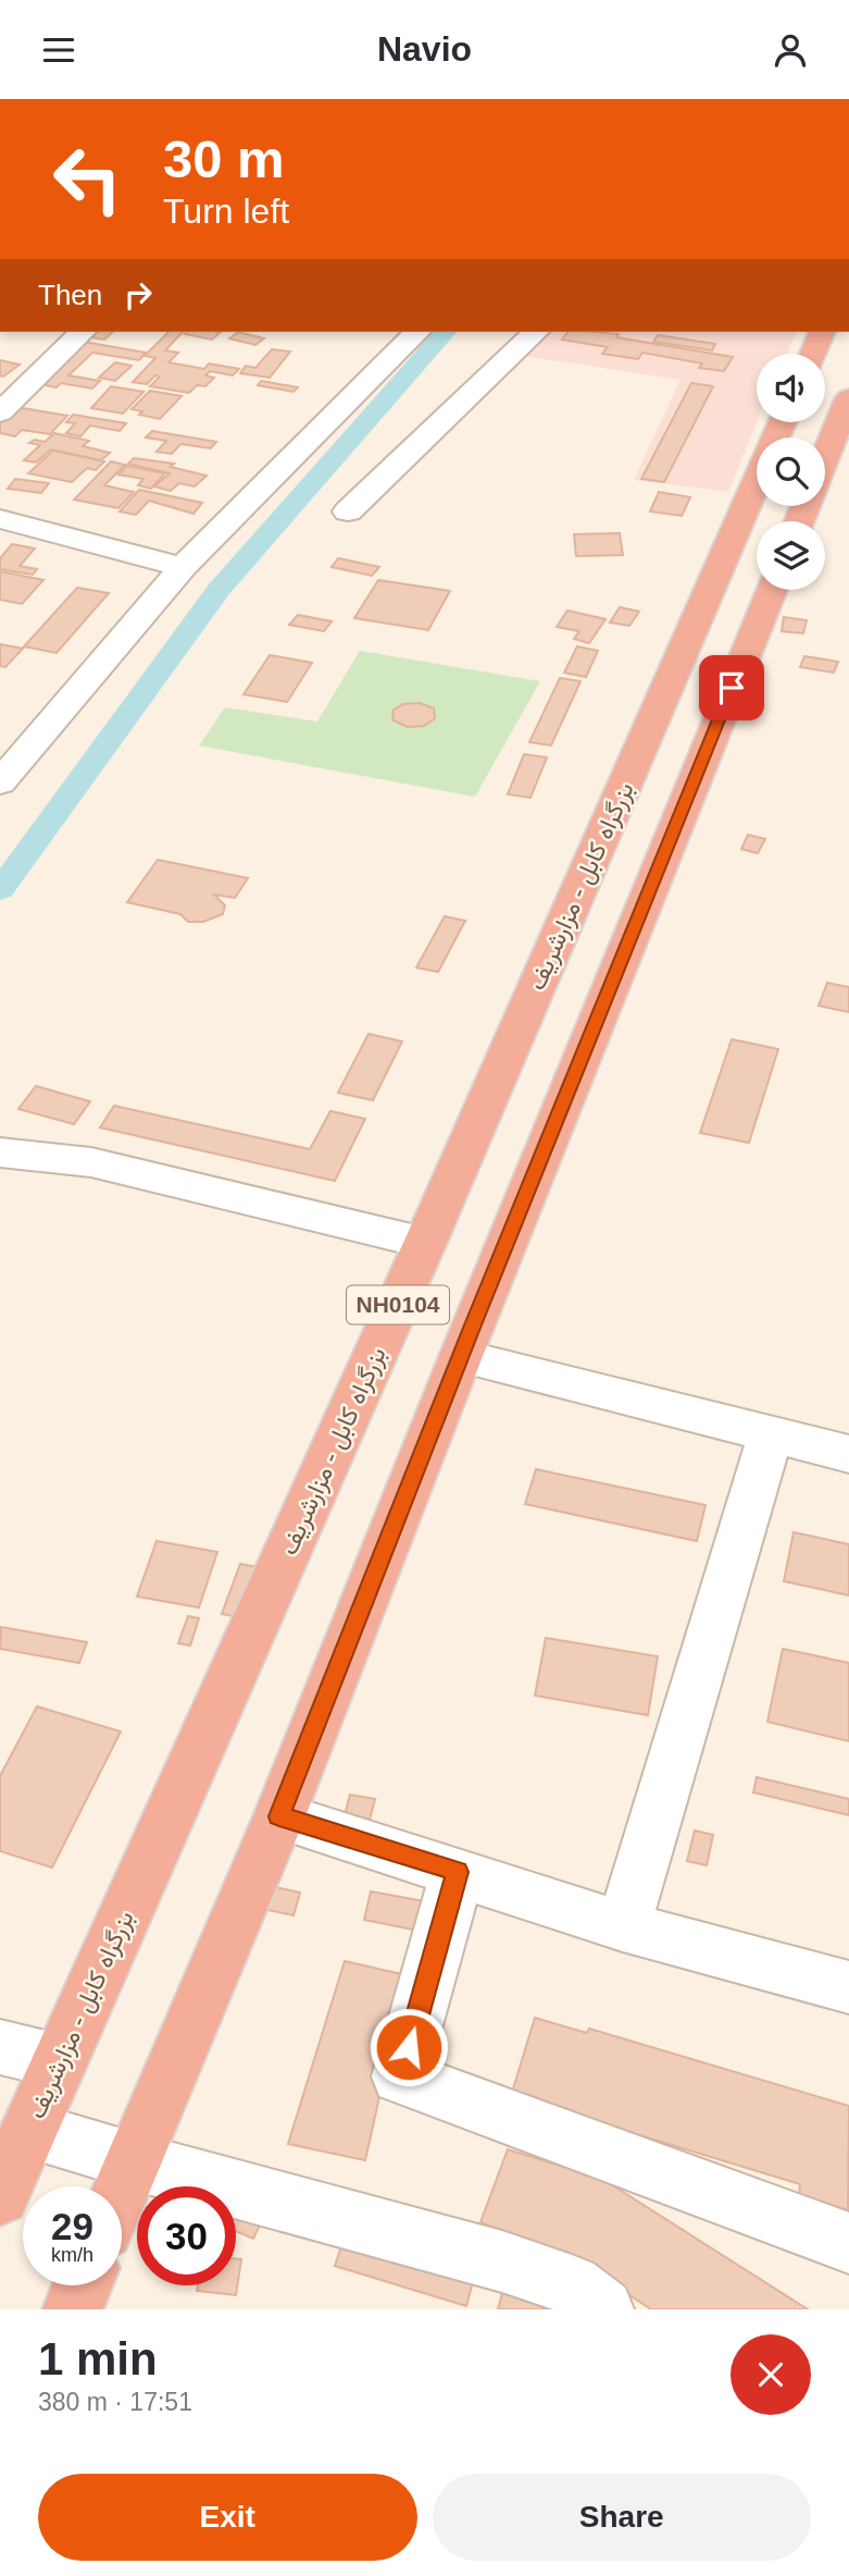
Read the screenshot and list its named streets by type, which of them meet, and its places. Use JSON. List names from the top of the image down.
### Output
{
  "streets": {
    "highway": ["بزرگراه کابل - مزارشریف", "NH0104"]
  },
  "page": {
    "header": "Navio",
    "turn": ["30 m", "Turn left"],
    "then": "Then",
    "speed": "29 km/h",
    "limit": "30",
    "heading": ["1 min", "380 m · 17:51"],
    "buttons": ["Exit", "Share"]
  }
}
